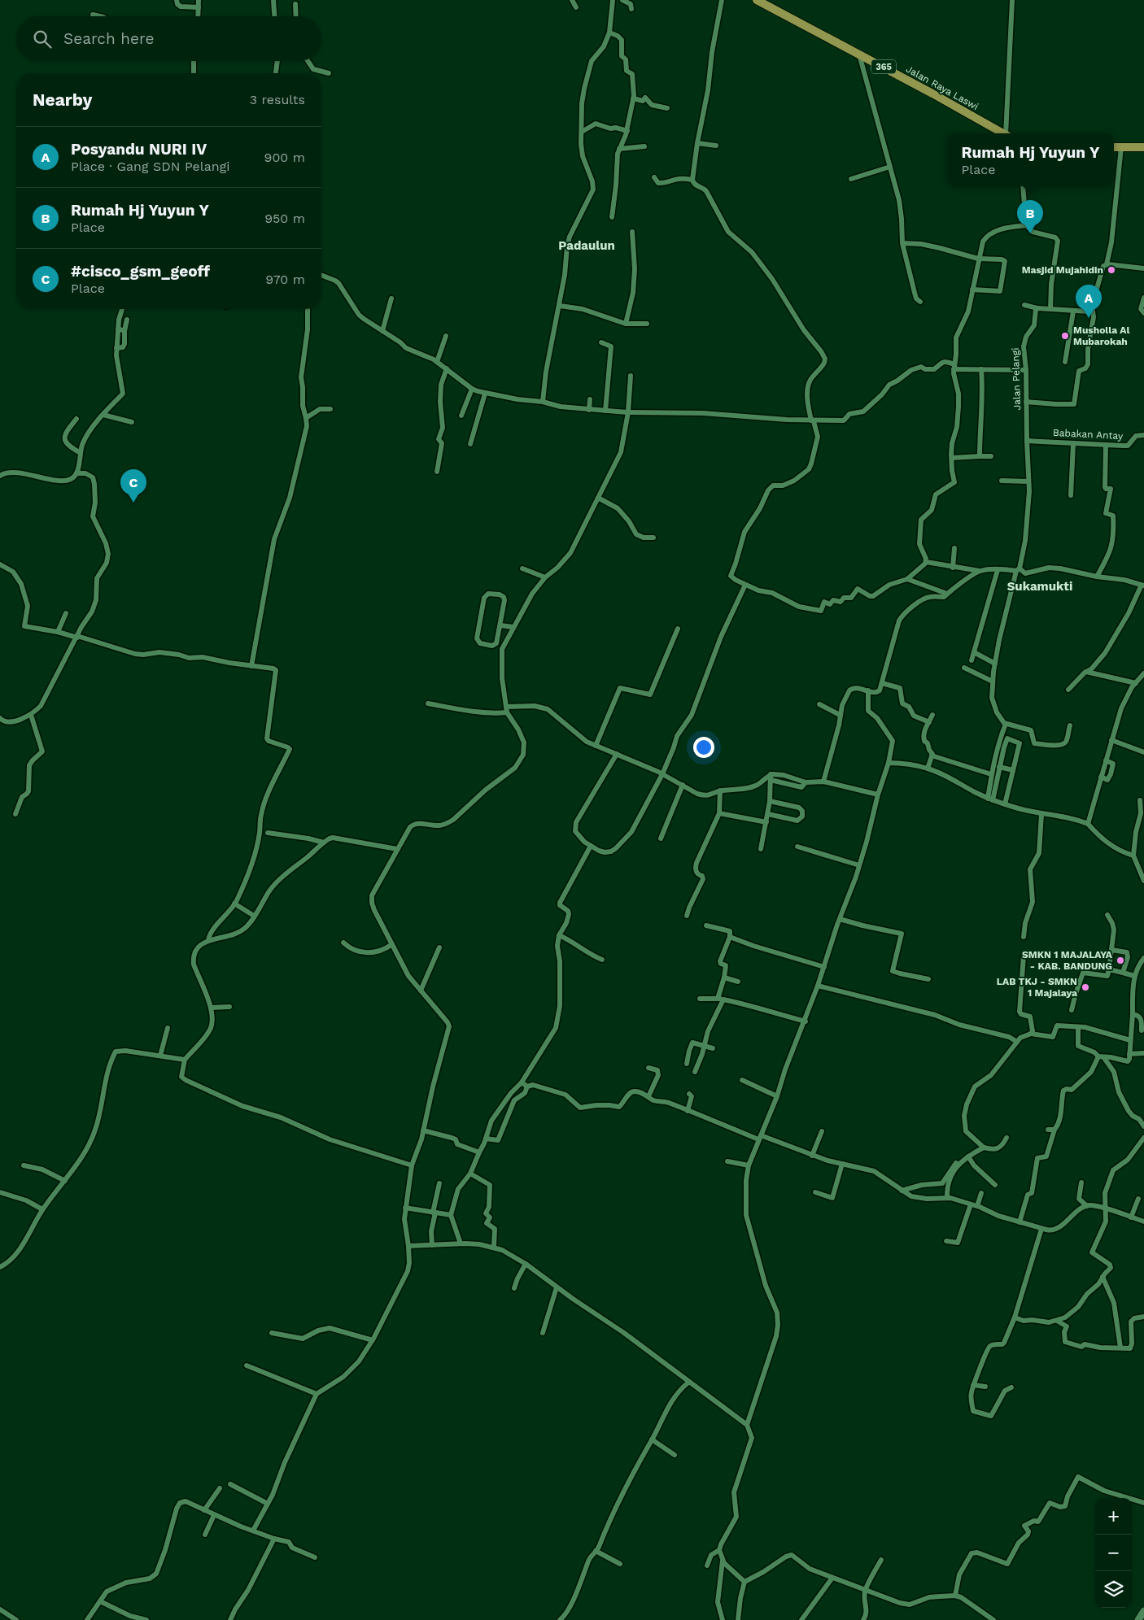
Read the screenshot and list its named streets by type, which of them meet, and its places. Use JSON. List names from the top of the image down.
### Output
{
  "streets": {
    "main road": ["365", "Jalan Raya Laswi"],
    "street": ["Jalan Pelangi", "Babakan Antay"]
  },
  "crossings": [
    ["Jalan Pelangi", "Babakan Antay"]
  ],
  "districts": ["Padaulun", "Sukamukti"],
  "places": [
    "Masjid Mujahidin",
    "Musholla Al Mubarokah",
    "SMKN 1 MAJALAYA - KAB. BANDUNG",
    "LAB TKJ - SMKN 1 Majalaya"
  ],
  "page": {
    "search": "Search here",
    "heading": ["Nearby", "3 results"],
    "list": [
      {
        "mark": "A",
        "name": "Posyandu NURI IV",
        "note": "Place · Gang SDN Pelangi",
        "value": "900 m"
      },
      {
        "mark": "B",
        "name": "Rumah Hj Yuyun Y",
        "note": "Place",
        "value": "950 m"
      },
      {
        "mark": "C",
        "name": "#cisco_gsm_geoff",
        "note": "Place",
        "value": "970 m"
      }
    ],
    "popup": ["Rumah Hj Yuyun Y", "Place"],
    "pins": ["B", "A", "C"],
    "map_buttons": ["+", "−"]
  }
}
